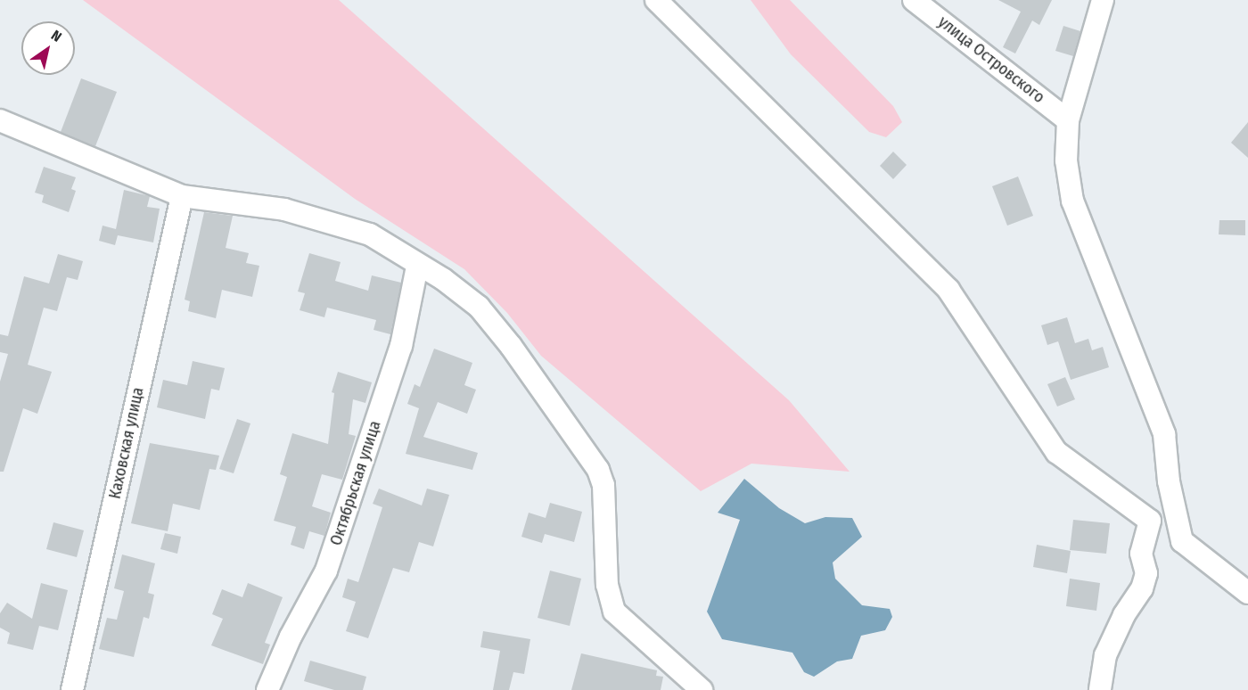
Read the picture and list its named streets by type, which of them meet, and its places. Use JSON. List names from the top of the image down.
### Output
{
  "streets": {
    "street": ["улица Островского", "Каховская улица", "Октябрьская улица"]
  },
  "north": "top right"
}
